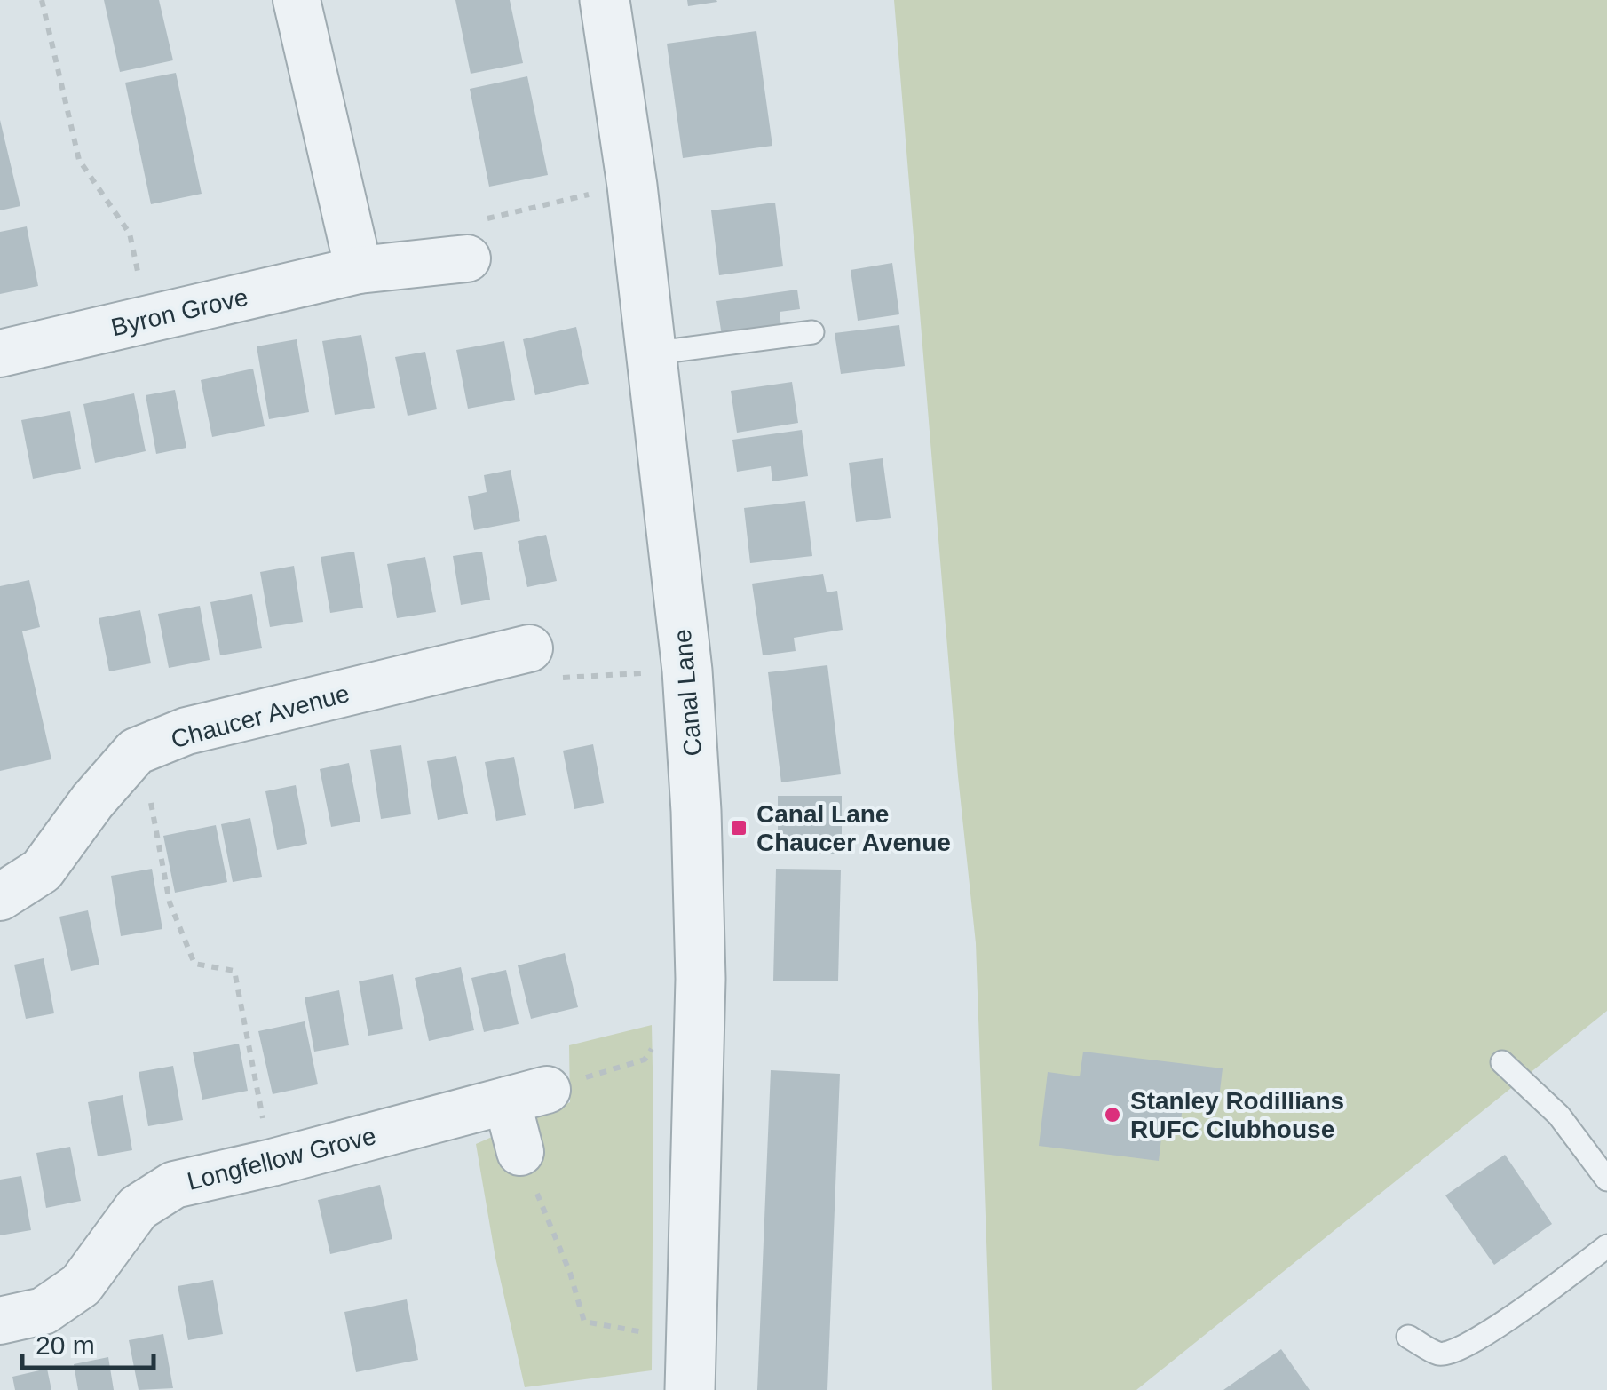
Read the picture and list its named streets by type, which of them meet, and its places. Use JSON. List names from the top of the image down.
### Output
{
  "streets": {
    "street": [
      "Byron Grove",
      "Canal Lane",
      "Chaucer Avenue",
      "Longfellow Grove"
    ]
  },
  "places": {
    "transit": ["Canal Lane Chaucer Avenue"],
    "other": ["Stanley Rodillians RUFC Clubhouse"]
  },
  "scale_bar": "20 m"
}
